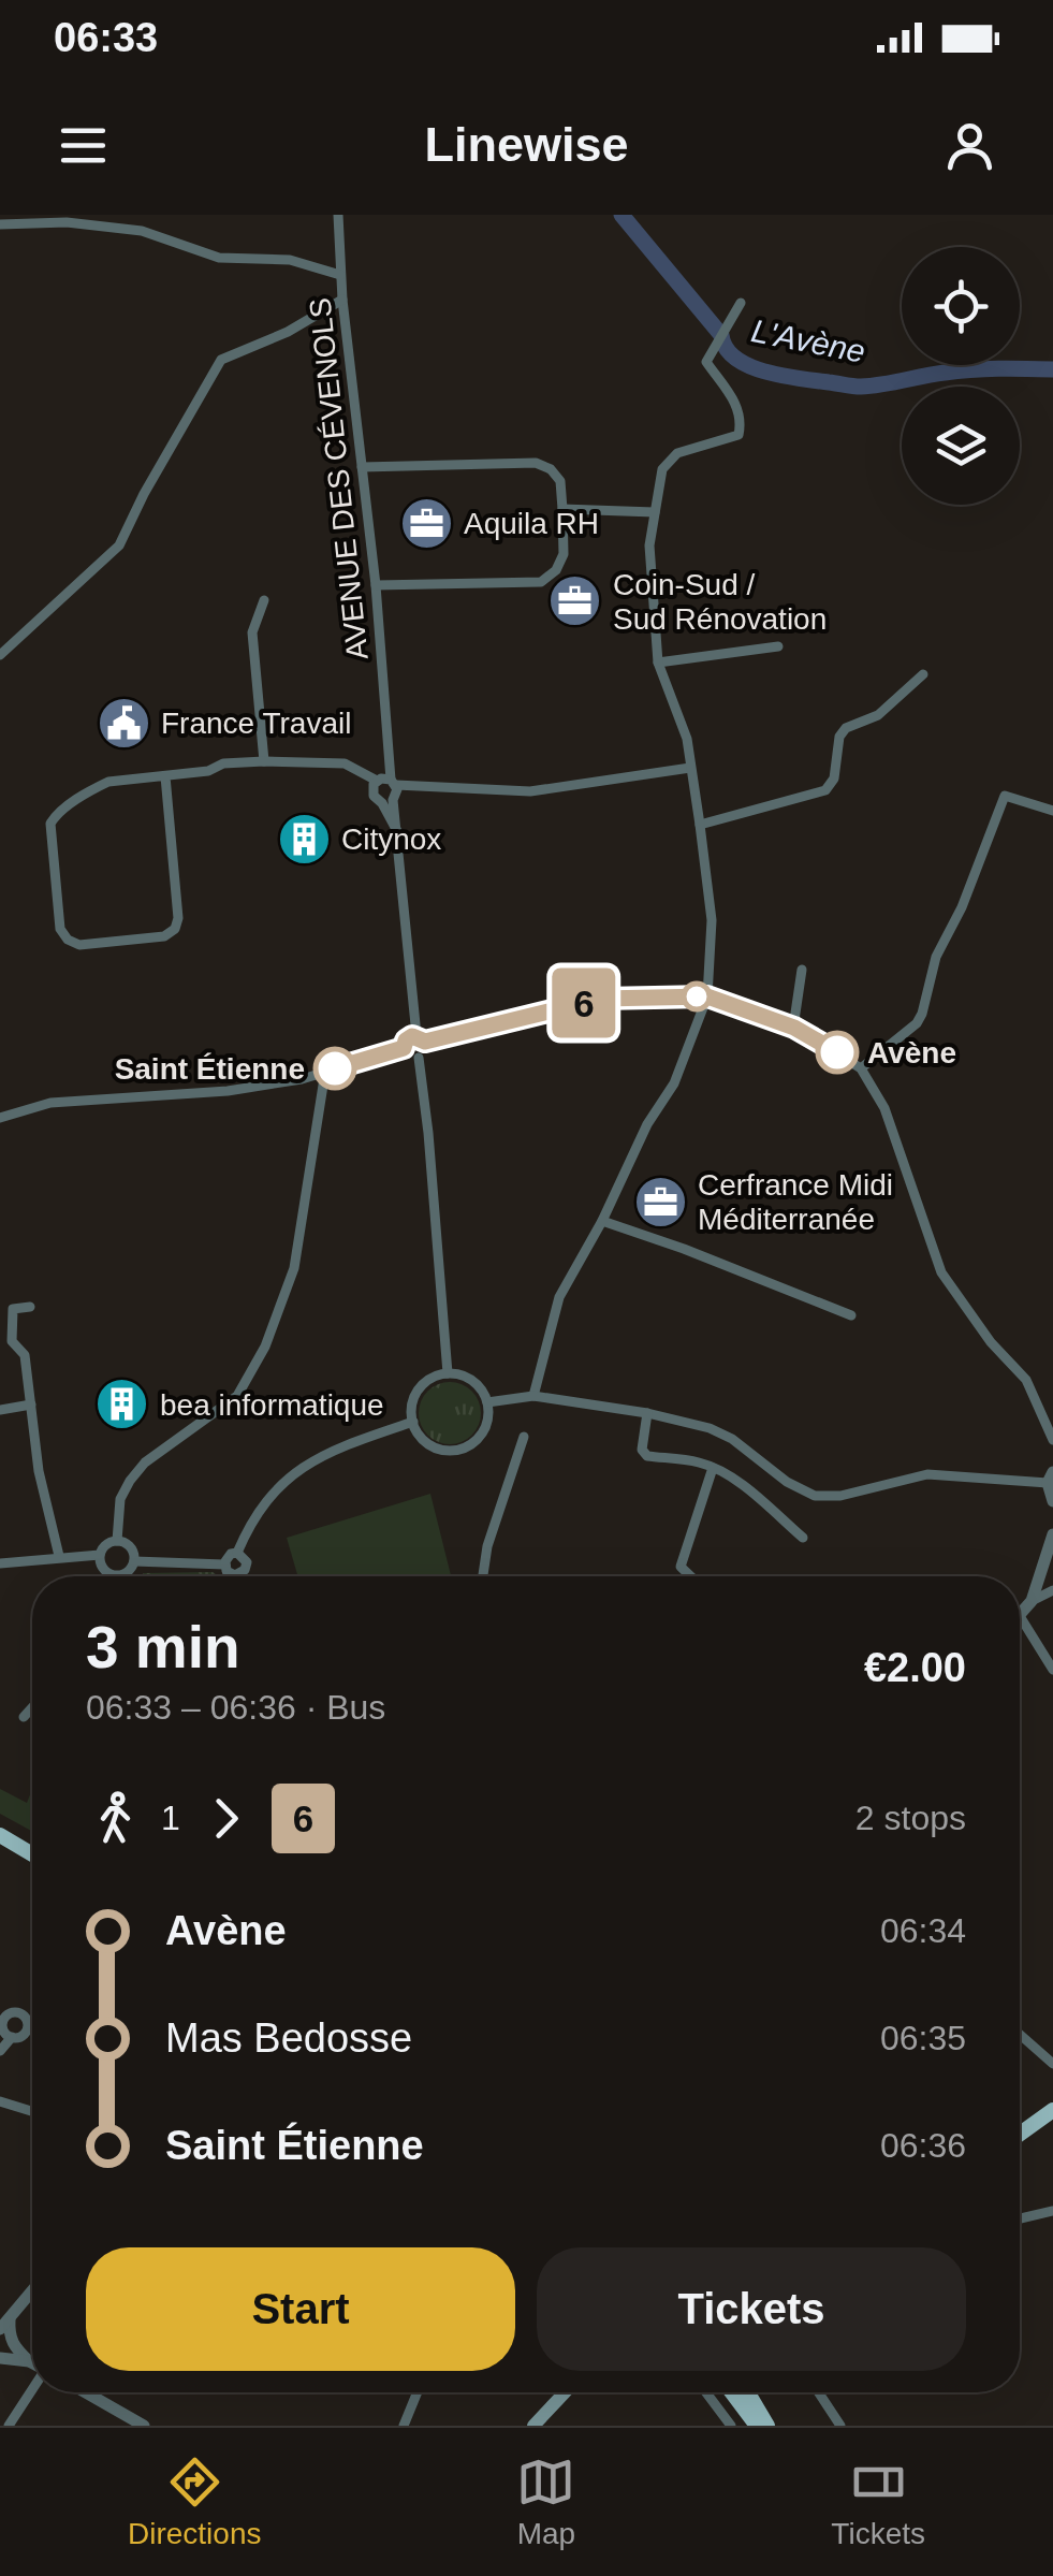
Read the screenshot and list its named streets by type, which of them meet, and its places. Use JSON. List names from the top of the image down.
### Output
{
  "streets": {
    "street": ["AVENUE DES CÉVENOLS"]
  },
  "water": ["L'Avène"],
  "places": {
    "office": ["Aquila RH", "Coin-Sud / Sud Rénovation", "Cerfrance Midi Méditerranée"],
    "public building": ["France Travail"],
    "building": ["Citynox", "bea informatique"],
    "other": ["Avène", "Saint Étienne"]
  },
  "lines": ["bus line 6"],
  "page": {
    "status": "06:33",
    "header": "Linewise",
    "on_map": "6",
    "heading": ["3 min", "06:33 – 06:36 · Bus", "€2.00"],
    "legs": ["1", "6", "2 stops"],
    "list": [
      {
        "name": "Avène",
        "value": "06:34"
      },
      {
        "name": "Mas Bedosse",
        "value": "06:35"
      },
      {
        "name": "Saint Étienne",
        "value": "06:36"
      }
    ],
    "buttons": ["Start", "Tickets"],
    "tabs": ["Directions", "Map", "Tickets"]
  }
}
